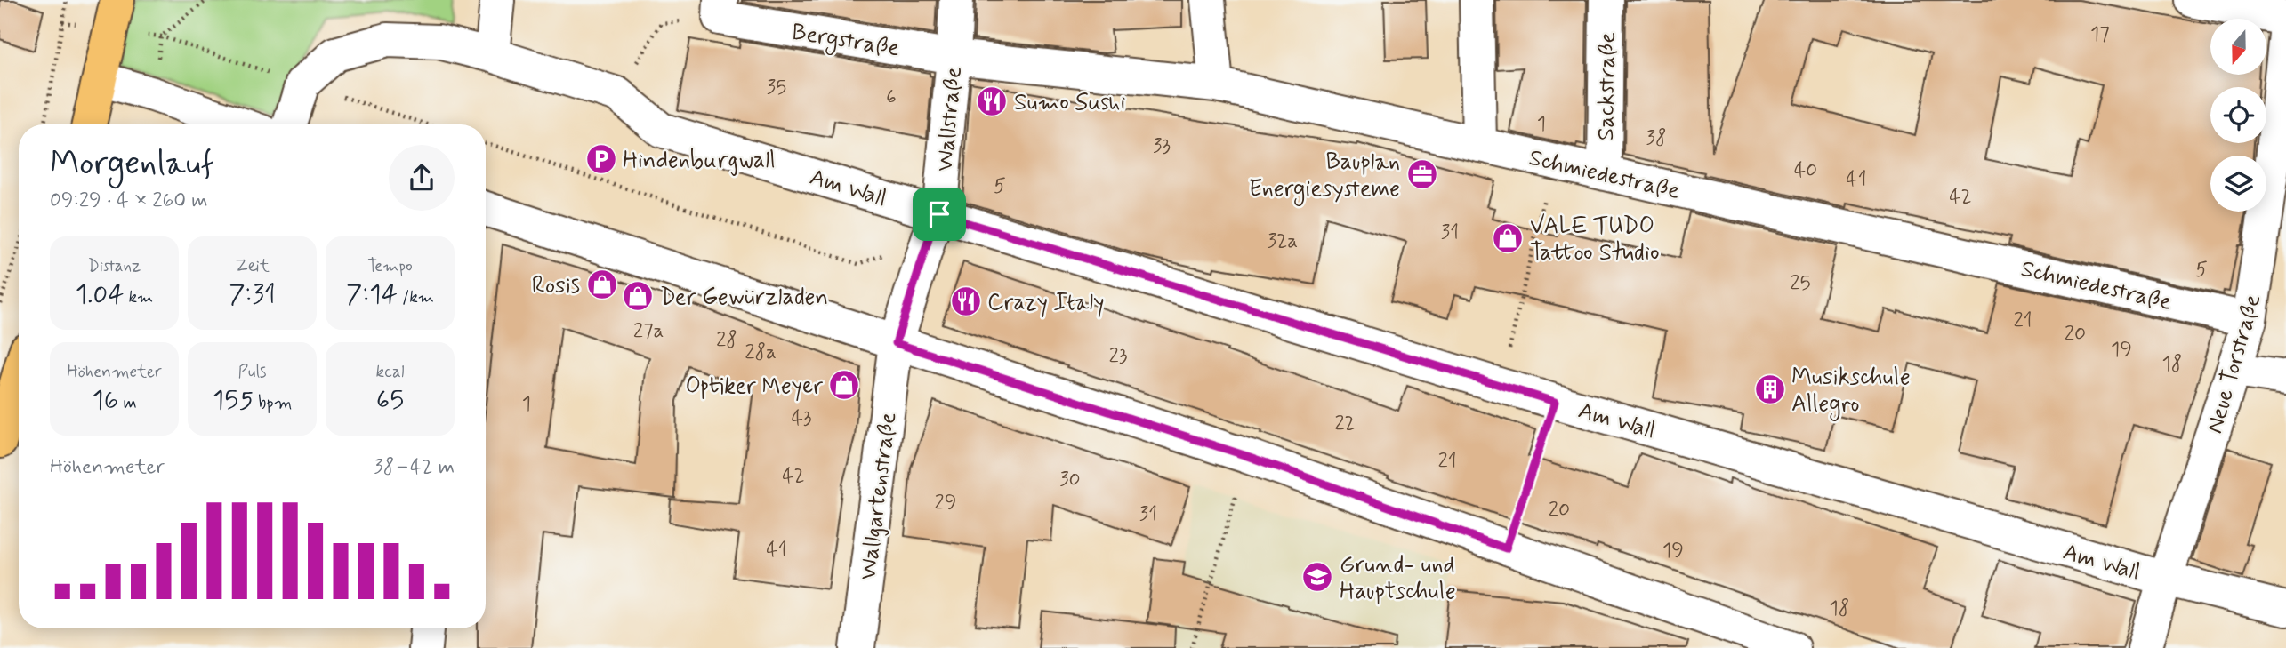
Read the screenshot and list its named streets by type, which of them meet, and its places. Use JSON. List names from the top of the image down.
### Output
{
  "streets": {
    "street": [
      "Bergstraße",
      "Sackstraße",
      "Wallstraße",
      "Schmiedestraße",
      "Am Wall",
      "Neue Torstraße",
      "Wallgartenstraße"
    ]
  },
  "crossings": [
    ["Bergstraße", "Wallstraße"],
    ["Bergstraße", "Schmiedestraße"],
    ["Sackstraße", "Schmiedestraße"],
    ["Wallstraße", "Schmiedestraße"],
    ["Wallstraße", "Am Wall"],
    ["Wallstraße", "Wallgartenstraße"],
    ["Schmiedestraße", "Neue Torstraße"],
    ["Am Wall", "Neue Torstraße"]
  ],
  "places": {
    "restaurant": ["Sumo Sushi", "Crazy Italy"],
    "parking": ["Hindenburgwall"],
    "office": ["Bauplan Energiesysteme"],
    "shop": [
      "VALE TUDO Tattoo Studio",
      "Rosis",
      "Der Gewürzladen",
      "Optiker Meyer"
    ],
    "building": ["Musikschule Allegro"],
    "school or university": ["Grund- und Hauptschule"]
  },
  "house_numbers": [
    "17",
    "35",
    "6",
    "1",
    "38",
    "33",
    "40",
    "41",
    "5",
    "42",
    "31",
    "32a",
    "5",
    "25",
    "21",
    "27a",
    "20",
    "28",
    "19",
    "28a",
    "23",
    "18",
    "1",
    "43",
    "22",
    "21",
    "42",
    "30",
    "29",
    "20",
    "31",
    "41",
    "19",
    "18"
  ],
  "north": "bottom",
  "page": {
    "heading": ["Morgenlauf", "09:29 · 4 × 260 m"],
    "stats": [
      ["Distanz", "1.04 km"],
      ["Zeit", "7:31"],
      ["Tempo", "7:14 /km"],
      ["Höhenmeter", "16 m"],
      ["Puls", "155 bpm"],
      ["kcal", "65"]
    ],
    "chart": ["Höhenmeter", "38–42 m"]
  }
}
